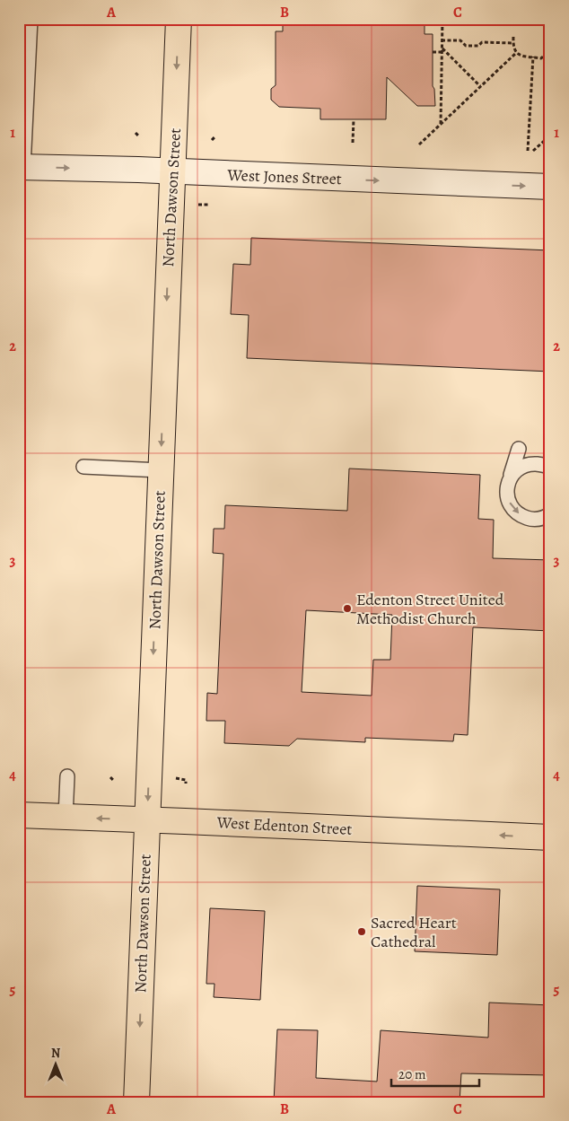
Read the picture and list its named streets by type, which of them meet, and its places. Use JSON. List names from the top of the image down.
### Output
{
  "streets": {
    "main road": ["North Dawson Street", "West Edenton Street"],
    "street": ["West Jones Street"]
  },
  "crossings": [
    ["West Jones Street", "North Dawson Street"],
    ["North Dawson Street", "West Edenton Street"]
  ],
  "one_way": ["West Jones Street", "North Dawson Street", "West Edenton Street"],
  "places": ["Edenton Street United Methodist Church", "Sacred Heart Cathedral"],
  "scale_bar": "20 m",
  "north": "top",
  "grid": {
    "columns": ["A", "B", "C"],
    "rows": [
      "1",
      "2",
      "3",
      "4",
      "5"
    ]
  }
}
